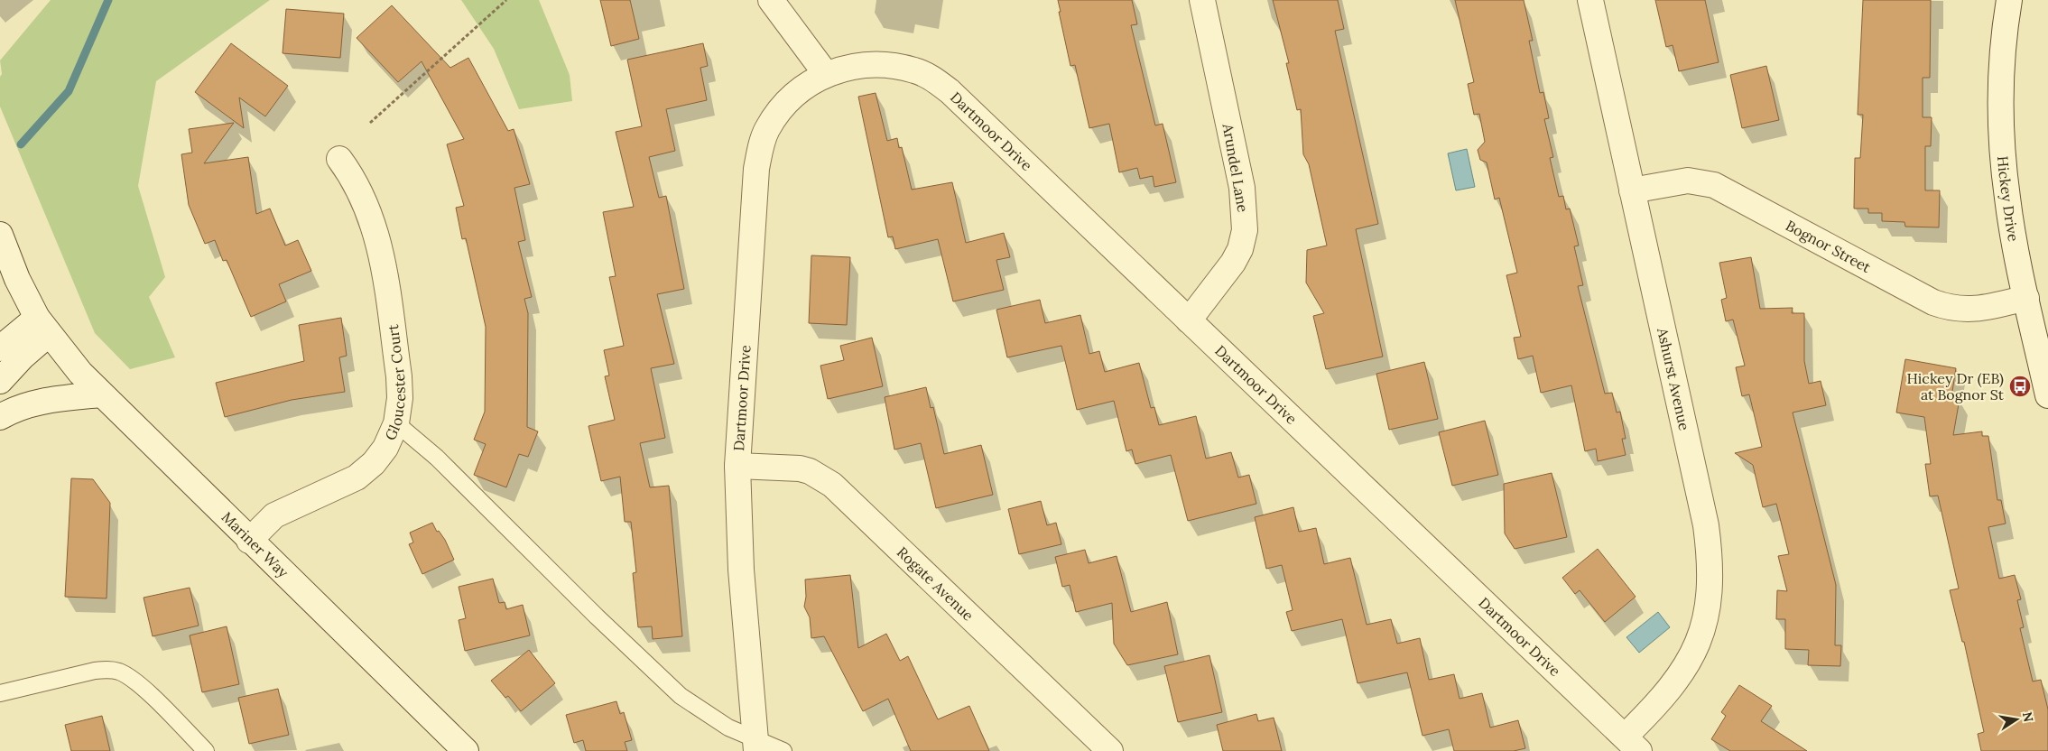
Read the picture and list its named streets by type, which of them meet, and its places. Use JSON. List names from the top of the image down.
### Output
{
  "streets": {
    "street": [
      "Dartmoor Drive",
      "Arundel Lane",
      "Hickey Drive",
      "Bognor Street",
      "Ashurst Avenue",
      "Gloucester Court",
      "Mariner Way",
      "Rogate Avenue"
    ]
  },
  "crossings": [
    ["Dartmoor Drive", "Arundel Lane"],
    ["Dartmoor Drive", "Ashurst Avenue"],
    ["Dartmoor Drive", "Rogate Avenue"],
    ["Hickey Drive", "Bognor Street"],
    ["Bognor Street", "Ashurst Avenue"],
    ["Gloucester Court", "Mariner Way"]
  ],
  "places": {
    "bus stop": ["Hickey Dr (EB) at Bognor St"]
  },
  "north": "right"
}
